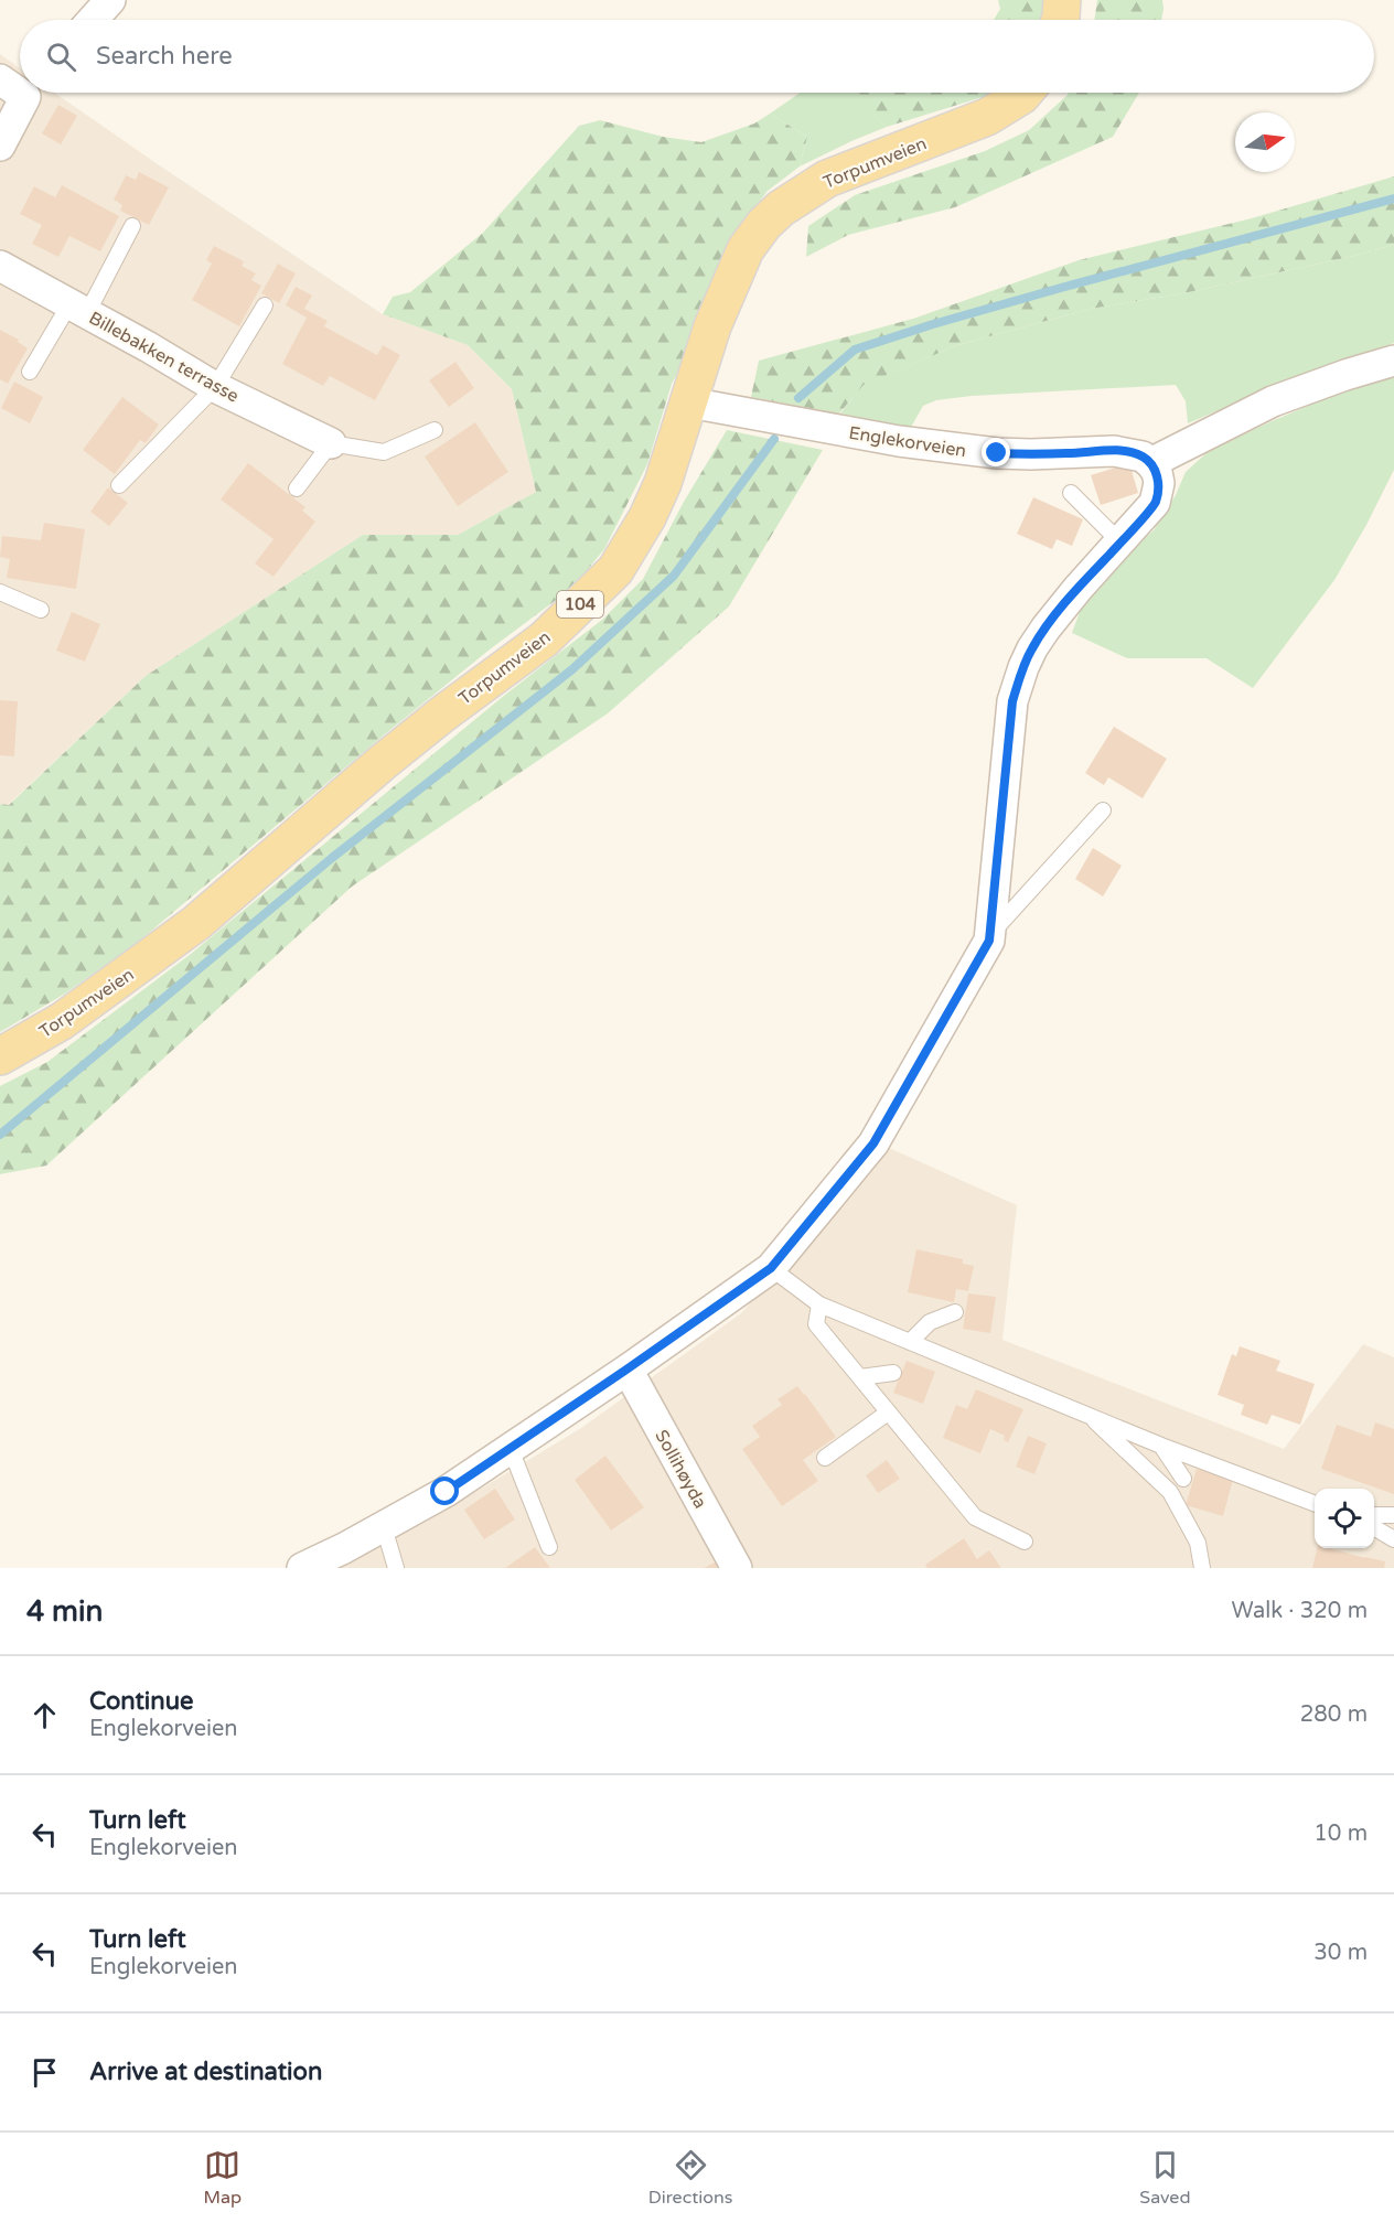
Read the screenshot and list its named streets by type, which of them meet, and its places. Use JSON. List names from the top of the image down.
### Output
{
  "streets": {
    "main road": ["Torpumveien", "104"],
    "street": ["Billebakken terrasse", "Englekorveien", "Sollihøyda"]
  },
  "crossings": [
    ["Torpumveien", "Englekorveien"]
  ],
  "north": "right",
  "page": {
    "search": "Search here",
    "heading": ["4 min", "Walk · 320 m"],
    "list": [
      ["Continue", "Englekorveien", "280 m"],
      ["Turn left", "Englekorveien", "10 m"],
      ["Turn left", "Englekorveien", "30 m"],
      "Arrive at destination"
    ],
    "nav": ["Map", "Directions", "Saved"]
  }
}
